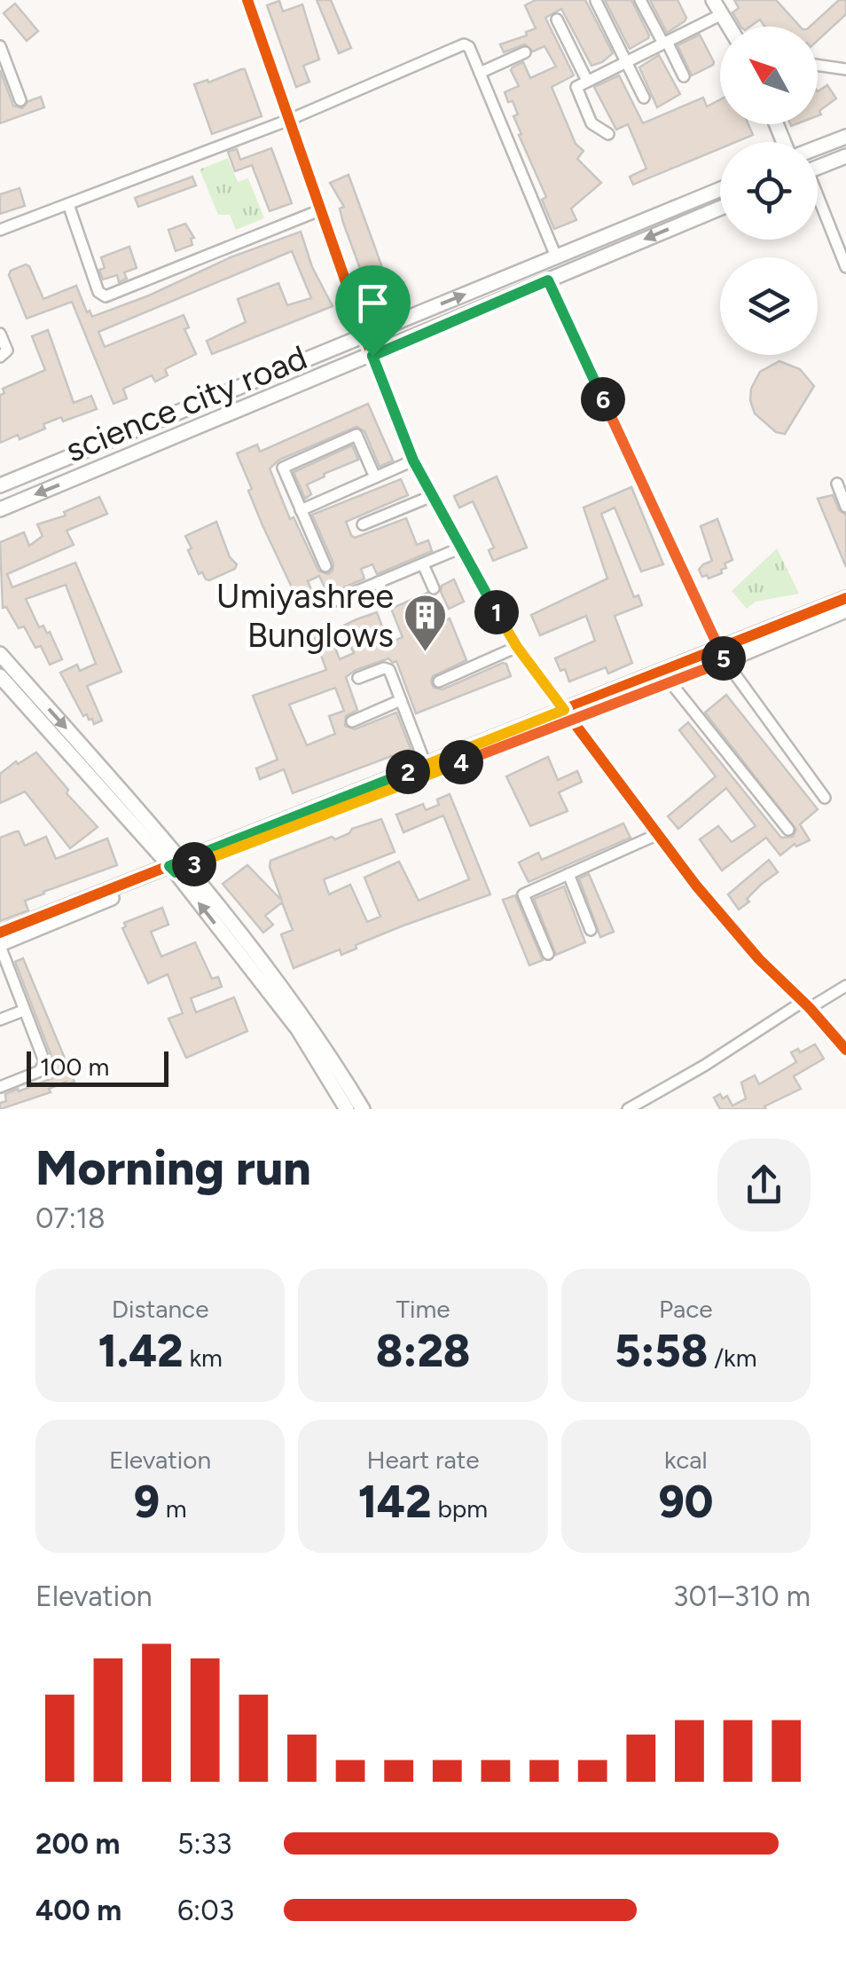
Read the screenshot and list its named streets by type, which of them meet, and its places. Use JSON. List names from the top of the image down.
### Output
{
  "streets": {
    "street": ["science city road"]
  },
  "places": {
    "building": ["Umiyashree Bunglows"]
  },
  "scale_bar": "100 m",
  "north": "top left",
  "page": {
    "pins": [
      "6",
      "1",
      "5",
      "4",
      "2",
      "3"
    ],
    "scale": "100 m",
    "heading": ["Morning run", "07:18"],
    "stats": [
      ["Distance", "1.42 km"],
      ["Time", "8:28"],
      ["Pace", "5:58 /km"],
      ["Elevation", "9 m"],
      ["Heart rate", "142 bpm"],
      ["kcal", "90"]
    ],
    "chart": ["Elevation", "301–310 m"],
    "list": [
      {
        "name": "200 m",
        "note": "5:33"
      },
      {
        "name": "400 m",
        "note": "6:03"
      }
    ]
  }
}
